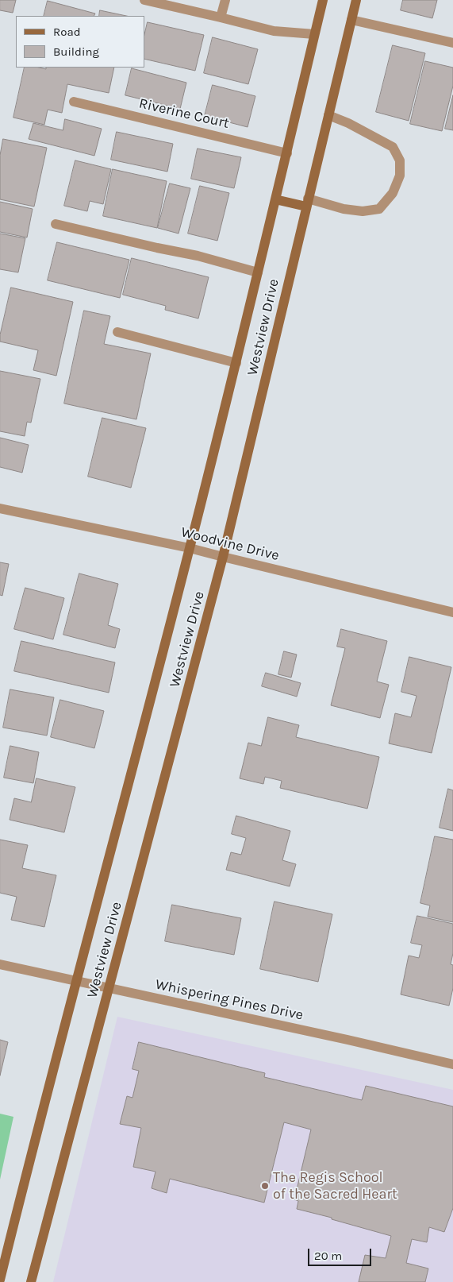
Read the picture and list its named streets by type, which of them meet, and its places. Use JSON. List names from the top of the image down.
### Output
{
  "streets": {
    "main road": ["Westview Drive"],
    "street": ["Riverine Court", "Woodvine Drive", "Whispering Pines Drive"]
  },
  "crossings": [
    ["Riverine Court", "Westview Drive"],
    ["Westview Drive", "Woodvine Drive"],
    ["Westview Drive", "Whispering Pines Drive"]
  ],
  "places": ["The Regis School of the Sacred Heart"],
  "legend": ["Road", "Building"],
  "scale_bar": "20 m"
}
